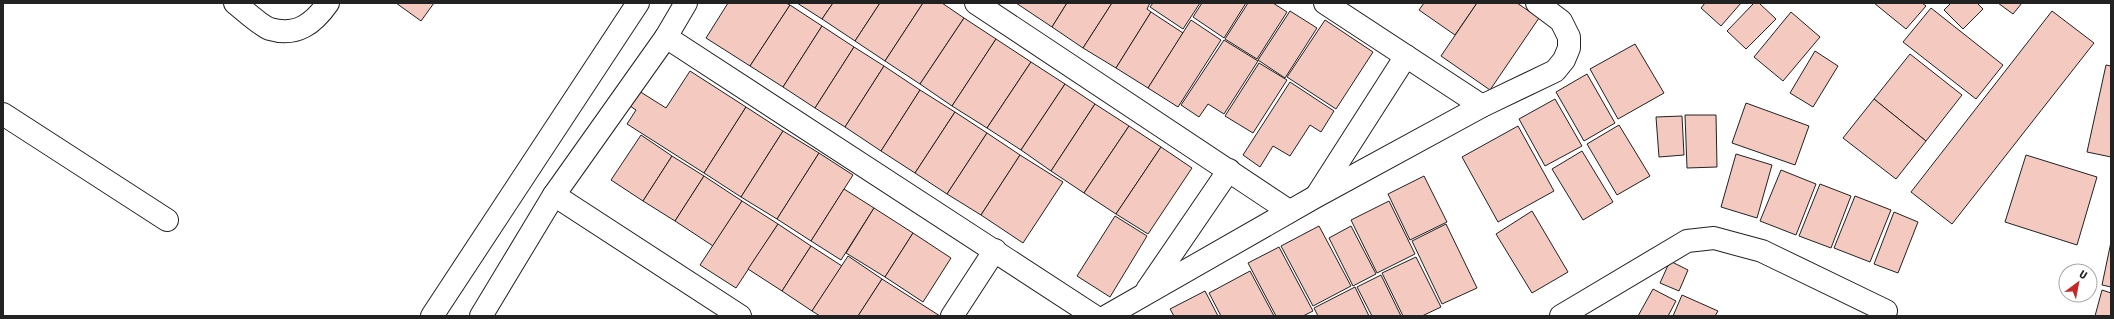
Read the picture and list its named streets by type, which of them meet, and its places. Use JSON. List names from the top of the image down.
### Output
{
  "north": "top right"
}
